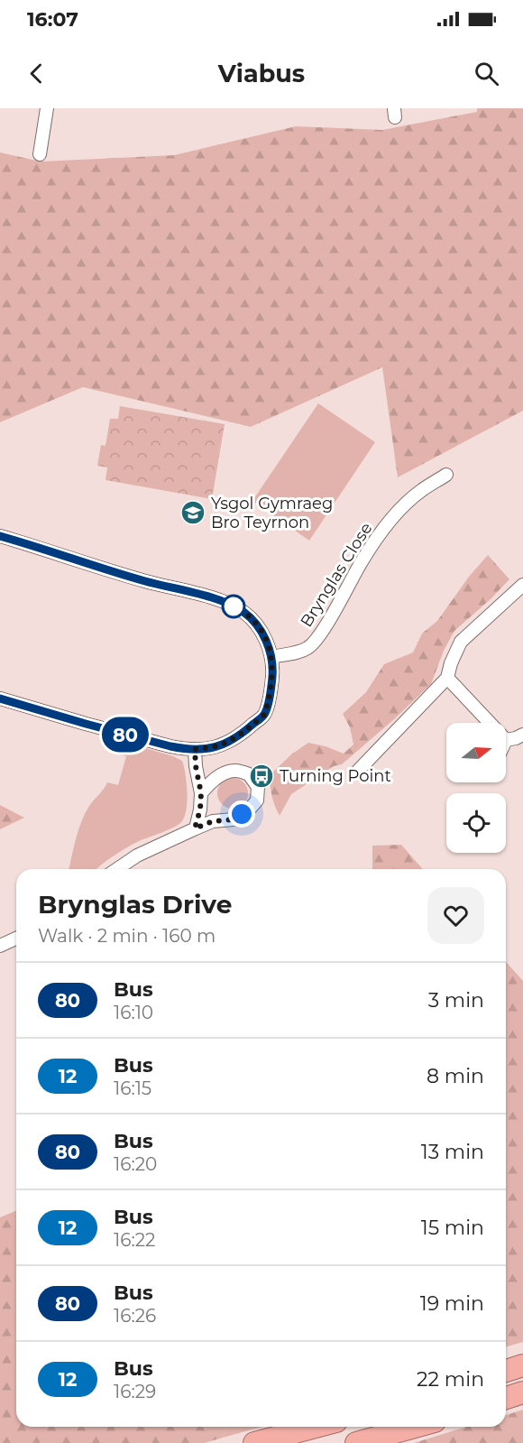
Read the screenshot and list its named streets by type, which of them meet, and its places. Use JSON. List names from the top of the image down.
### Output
{
  "streets": {
    "street": ["Brynglas Close"]
  },
  "places": {
    "school or university": ["Ysgol Gymraeg Bro Teyrnon"],
    "bus stop": ["Turning Point"]
  },
  "lines": ["bus line 80"],
  "north": "right",
  "page": {
    "status": "16:07",
    "header": "Viabus",
    "on_map": "80",
    "heading": ["Brynglas Drive", "Walk · 2 min · 160 m"],
    "list": [
      {
        "mark": "80",
        "name": "Bus",
        "note": "16:10",
        "value": "3 min"
      },
      {
        "mark": "12",
        "name": "Bus",
        "note": "16:15",
        "value": "8 min"
      },
      {
        "mark": "80",
        "name": "Bus",
        "note": "16:20",
        "value": "13 min"
      },
      {
        "mark": "12",
        "name": "Bus",
        "note": "16:22",
        "value": "15 min"
      },
      {
        "mark": "80",
        "name": "Bus",
        "note": "16:26",
        "value": "19 min"
      },
      {
        "mark": "12",
        "name": "Bus",
        "note": "16:29",
        "value": "22 min"
      }
    ]
  }
}
